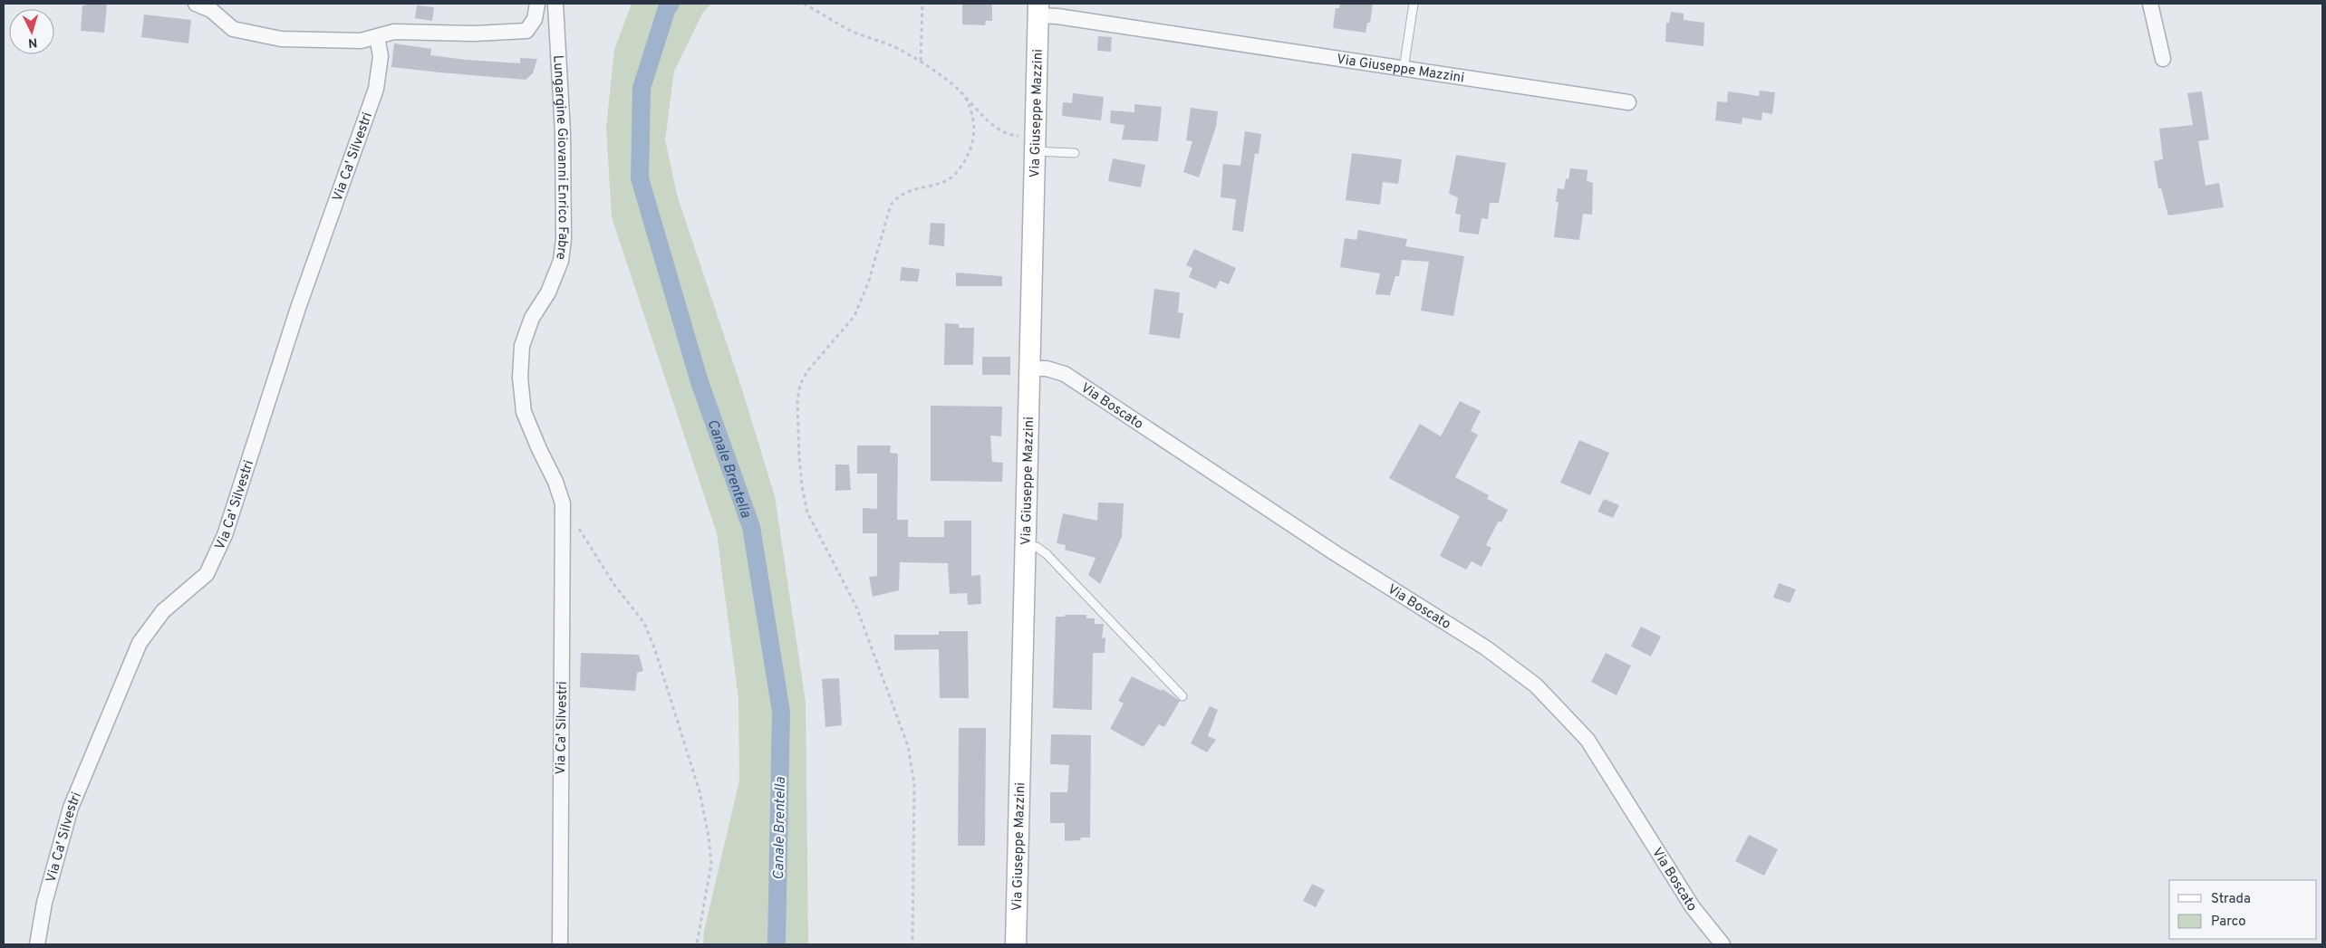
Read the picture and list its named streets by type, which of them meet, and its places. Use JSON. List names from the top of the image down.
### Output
{
  "streets": {
    "main road": ["Via Giuseppe Mazzini"],
    "street": ["Via Ca' Silvestri", "Lungargine Giovanni Enrico Fabre", "Via Boscato"]
  },
  "crossings": [
    ["Via Giuseppe Mazzini", "Via Boscato"],
    ["Via Ca' Silvestri", "Lungargine Giovanni Enrico Fabre"]
  ],
  "water": ["Canale Brentella"],
  "legend": ["Strada", "Parco"],
  "north": "bottom"
}
